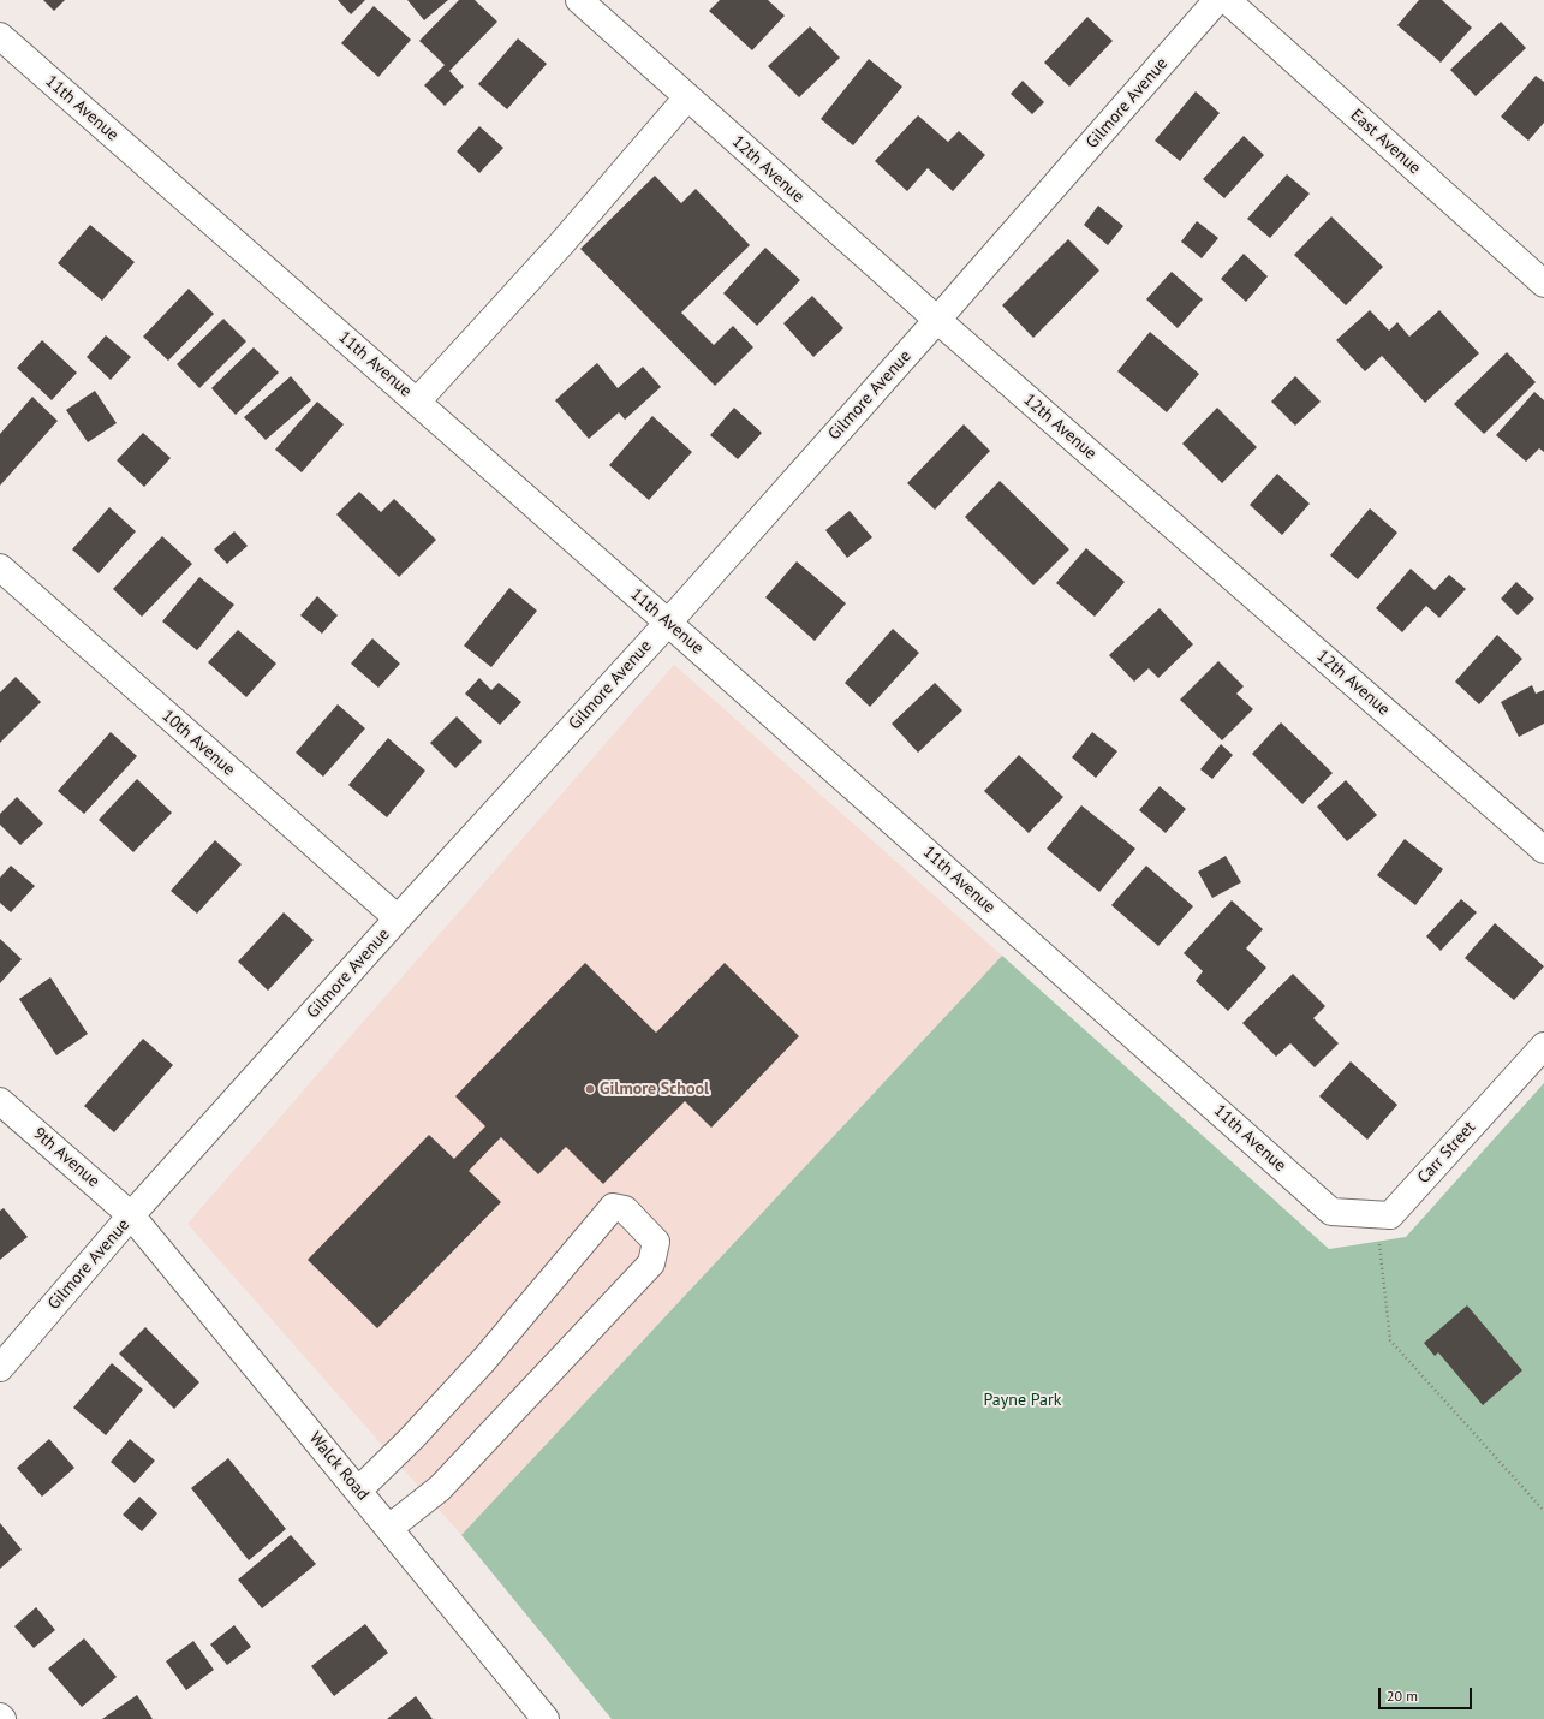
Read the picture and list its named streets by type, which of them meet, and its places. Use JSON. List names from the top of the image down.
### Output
{
  "streets": {
    "street": [
      "Gilmore Avenue",
      "11th Avenue",
      "East Avenue",
      "12th Avenue",
      "10th Avenue",
      "Carr Street",
      "9th Avenue",
      "Walck Road"
    ]
  },
  "crossings": [
    ["Gilmore Avenue", "11th Avenue"],
    ["Gilmore Avenue", "12th Avenue"],
    ["Gilmore Avenue", "10th Avenue"],
    ["Gilmore Avenue", "9th Avenue"],
    ["Gilmore Avenue", "Walck Road"],
    ["11th Avenue", "Carr Street"],
    ["9th Avenue", "Walck Road"]
  ],
  "parks": ["Payne Park"],
  "places": ["Gilmore School"],
  "scale_bar": "20 m"
}
